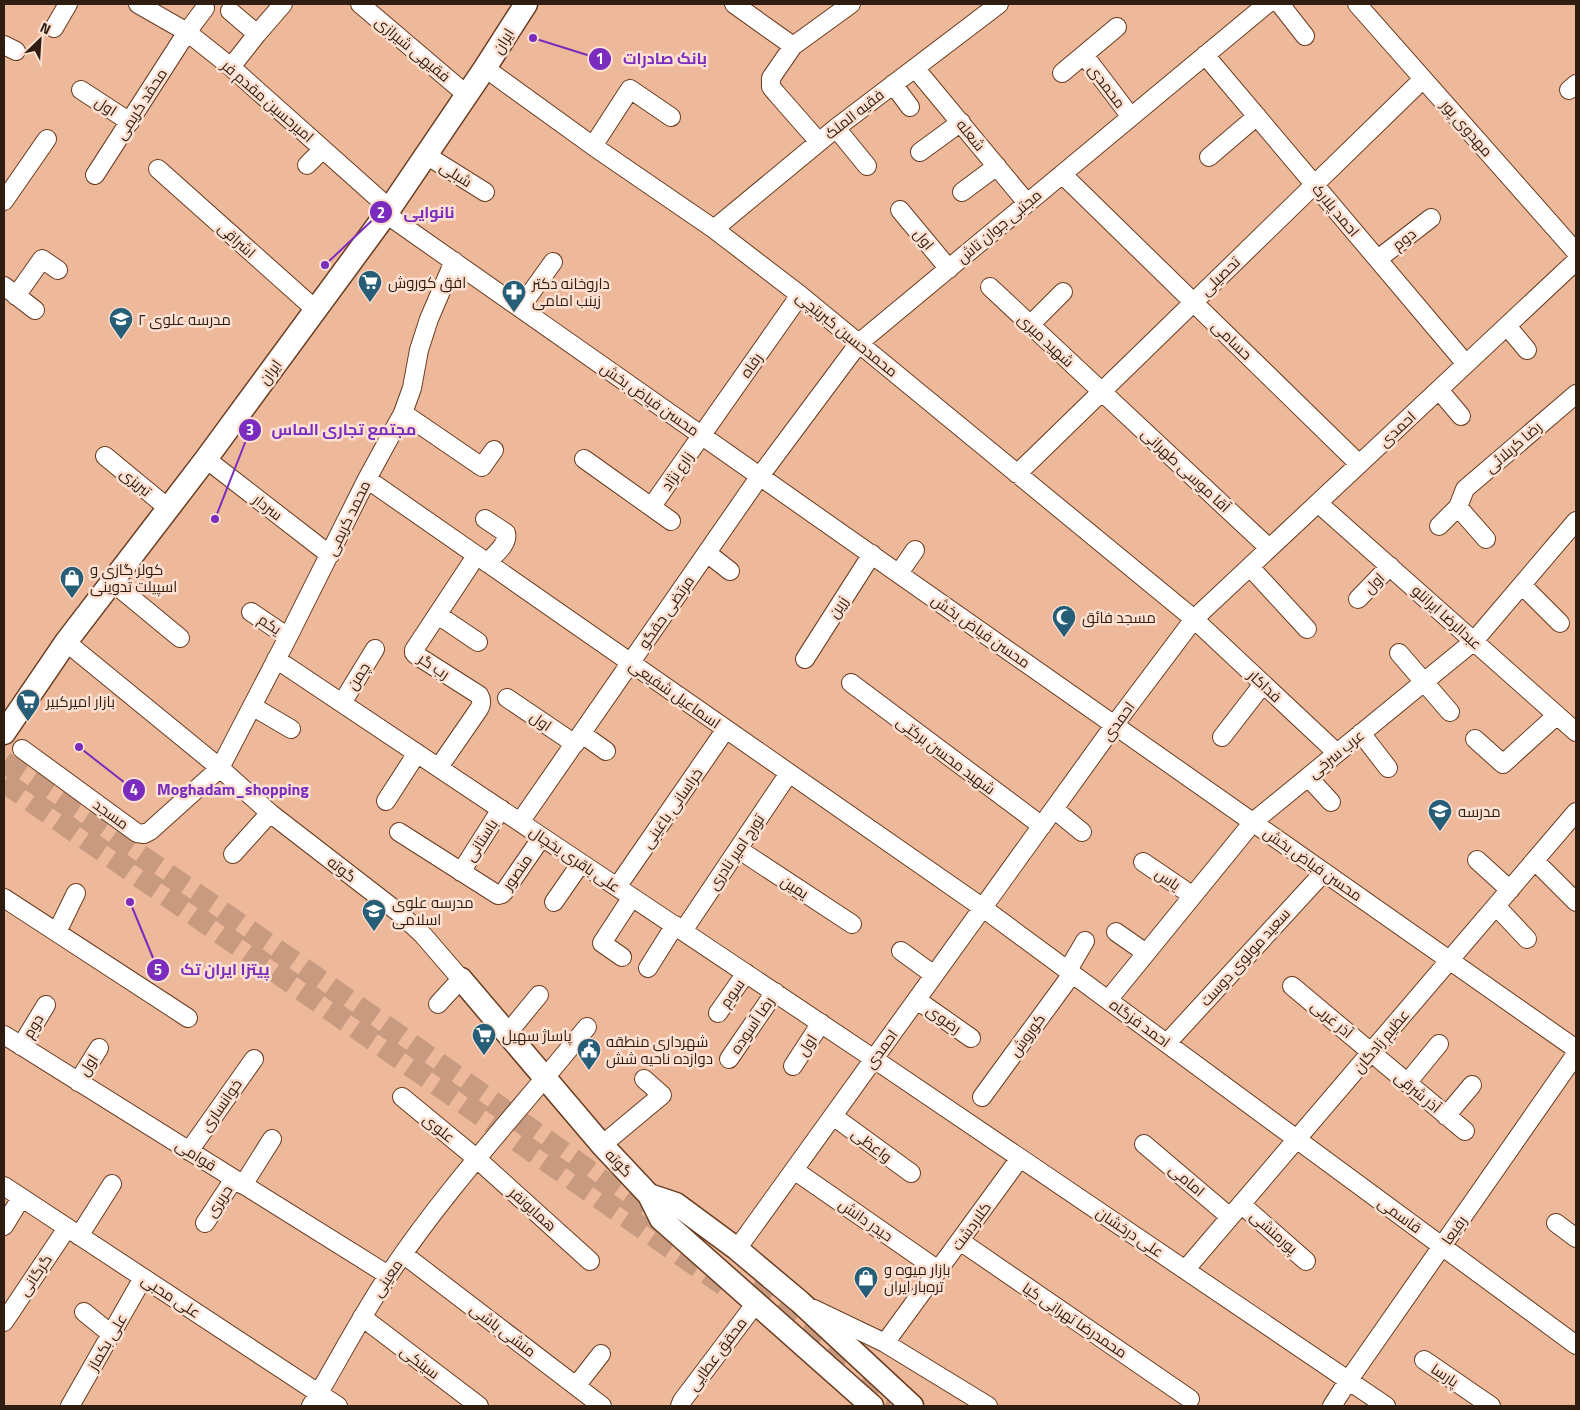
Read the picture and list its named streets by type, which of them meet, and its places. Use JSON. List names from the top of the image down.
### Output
{
  "streets": {
    "main road": ["ایران", "گوته"],
    "street": [
      "فقیهی شیرازی",
      "محمدی",
      "امیرحسین مقدم فر",
      "محمّد کریمی",
      "اول",
      "فقیه الملک",
      "مهدوی پور",
      "شعله",
      "شبلی",
      "احمد پلارک",
      "مجتبی جوان تاش",
      "دوم",
      "اشراقی",
      "تحصیلی",
      "محمدحسین کبریتچی",
      "شهید میری",
      "حسامی",
      "رفاه",
      "محسن فیاض بخش",
      "احمدی",
      "رضا کربلائی",
      "آقا موسی طهرانی",
      "زارع نژاد",
      "تبریزی",
      "سردار",
      "محمد کریمی",
      "زرین",
      "مرتضی حقگو",
      "عبدالرضا ایرانلو",
      "یکم",
      "رب گر",
      "چمن",
      "فداکار",
      "اسماعیل شفیعی",
      "عرب سرخی",
      "شهید محسن برکتی",
      "خراسانی باغینی",
      "مسجد",
      "باستانی",
      "تورج امیر نادری",
      "علی باقری یخچال",
      "منصور",
      "یاس",
      "یمین",
      "سعید مولوی دوست",
      "سوم",
      "رضوی",
      "آذر غربی",
      "احمد فزگاه",
      "رضا آسوده",
      "کوروش",
      "عظیم زادگان",
      "آذر شرقی",
      "خوانساری",
      "علوی",
      "واعظی",
      "قوامی",
      "امامی",
      "حریری",
      "همایونفر",
      "قاسمی",
      "حیدر دانش",
      "کلاردشت",
      "رفیعا",
      "علی درخشان",
      "پورمنشی",
      "گرگانی",
      "معینی",
      "علی محبی",
      "محمدرضا تهرانی کیا",
      "منشی باشی",
      "علی بکماز",
      "محقق عطایی",
      "سینکی",
      "پارسا"
    ]
  },
  "crossings": [
    ["ایران", "فقیهی شیرازی"],
    ["ایران", "امیرحسین مقدم فر"],
    ["ایران", "شبلی"],
    ["ایران", "اشراقی"],
    ["ایران", "محمدحسین کبریتچی"],
    ["ایران", "محسن فیاض بخش"],
    ["ایران", "تبریزی"],
    ["ایران", "سردار"],
    ["ایران", "گوته"],
    ["محمدی", "مجتبی جوان تاش"],
    ["امیرحسین مقدم فر", "محمّد کریمی"],
    ["امیرحسین مقدم فر", "محسن فیاض بخش"],
    ["محمّد کریمی", "اول"],
    ["اول", "مجتبی جوان تاش"],
    ["اول", "مرتضی حقگو"],
    ["اول", "عبدالرضا ایرانلو"],
    ["اول", "علی باقری یخچال"],
    ["اول", "قوامی"],
    ["فقیه الملک", "شعله"],
    ["فقیه الملک", "محمدحسین کبریتچی"],
    ["مهدوی پور", "تحصیلی"],
    ["شعله", "مجتبی جوان تاش"],
    ["احمد پلارک", "مجتبی جوان تاش"],
    ["احمد پلارک", "دوم"],
    ["احمد پلارک", "تحصیلی"],
    ["احمد پلارک", "احمدی"],
    ["مجتبی جوان تاش", "محمدحسین کبریتچی"],
    ["مجتبی جوان تاش", "حسامی"],
    ["مجتبی جوان تاش", "محسن فیاض بخش"],
    ["مجتبی جوان تاش", "مرتضی حقگو"],
    ["دوم", "قوامی"],
    ["تحصیلی", "محمدحسین کبریتچی"],
    ["تحصیلی", "شهید میری"],
    ["تحصیلی", "حسامی"],
    ["تحصیلی", "آقا موسی طهرانی"],
    ["محمدحسین کبریتچی", "رفاه"],
    ["محمدحسین کبریتچی", "احمدی"],
    ["محمدحسین کبریتچی", "فداکار"],
    ["شهید میری", "آقا موسی طهرانی"],
    ["حسامی", "احمدی"],
    ["رفاه", "محسن فیاض بخش"],
    ["رفاه", "زارع نژاد"],
    ["محسن فیاض بخش", "احمدی"],
    ["محسن فیاض بخش", "زارع نژاد"],
    ["محسن فیاض بخش", "محمد کریمی"],
    ["محسن فیاض بخش", "زرین"],
    ["محسن فیاض بخش", "مرتضی حقگو"],
    ["محسن فیاض بخش", "عرب سرخی"],
    ["محسن فیاض بخش", "سعید مولوی دوست"],
    ["محسن فیاض بخش", "عظیم زادگان"],
    ["احمدی", "آقا موسی طهرانی"],
    ["احمدی", "عبدالرضا ایرانلو"],
    ["احمدی", "فداکار"],
    ["احمدی", "اسماعیل شفیعی"],
    ["احمدی", "شهید محسن برکتی"],
    ["احمدی", "علی باقری یخچال"],
    ["احمدی", "گوته"],
    ["احمدی", "رضوی"],
    ["احمدی", "احمد فزگاه"],
    ["احمدی", "واعظی"],
    ["احمدی", "حیدر دانش"],
    ["احمدی", "علی درخشان"],
    ["سردار", "محمد کریمی"],
    ["محمد کریمی", "یکم"],
    ["محمد کریمی", "اسماعیل شفیعی"],
    ["محمد کریمی", "مسجد"],
    ["محمد کریمی", "علی باقری یخچال"],
    ["محمد کریمی", "گوته"],
    ["مرتضی حقگو", "اسماعیل شفیعی"],
    ["مرتضی حقگو", "علی باقری یخچال"],
    ["عبدالرضا ایرانلو", "عرب سرخی"],
    ["رب گر", "اسماعیل شفیعی"],
    ["رب گر", "علی باقری یخچال"],
    ["چمن", "علی باقری یخچال"],
    ["فداکار", "عرب سرخی"],
    ["اسماعیل شفیعی", "خراسانی باغینی"],
    ["اسماعیل شفیعی", "تورج امیر نادری"],
    ["اسماعیل شفیعی", "احمد فزگاه"],
    ["عرب سرخی", "یاس"],
    ["عرب سرخی", "احمد فزگاه"],
    ["خراسانی باغینی", "علی باقری یخچال"],
    ["مسجد", "گوته"],
    ["باستانی", "علی باقری یخچال"],
    ["باستانی", "منصور"],
    ["تورج امیر نادری", "علی باقری یخچال"],
    ["تورج امیر نادری", "یمین"],
    ["علی باقری یخچال", "منصور"],
    ["علی باقری یخچال", "سوم"],
    ["علی باقری یخچال", "رضا آسوده"],
    ["علی باقری یخچال", "علی درخشان"],
    ["گوته", "معینی"],
    ["گوته", "محقق عطایی"],
    ["سعید مولوی دوست", "احمد فزگاه"],
    ["آذر غربی", "عظیم زادگان"],
    ["آذر غربی", "آذر شرقی"],
    ["احمد فزگاه", "کوروش"],
    ["احمد فزگاه", "عظیم زادگان"],
    ["احمد فزگاه", "قاسمی"],
    ["عظیم زادگان", "آذر شرقی"],
    ["عظیم زادگان", "امامی"],
    ["عظیم زادگان", "قاسمی"],
    ["عظیم زادگان", "علی درخشان"],
    ["عظیم زادگان", "پورمنشی"],
    ["خوانساری", "قوامی"],
    ["علوی", "همایونفر"],
    ["علوی", "معینی"],
    ["قوامی", "حریری"],
    ["قوامی", "معینی"],
    ["امامی", "پورمنشی"],
    ["همایونفر", "معینی"],
    ["قاسمی", "رفیعا"],
    ["حیدر دانش", "کلاردشت"],
    ["کلاردشت", "علی درخشان"],
    ["کلاردشت", "محمدرضا تهرانی کیا"],
    ["رفیعا", "علی درخشان"],
    ["گرگانی", "علی محبی"],
    ["معینی", "علی محبی"],
    ["معینی", "منشی باشی"],
    ["معینی", "سینکی"],
    ["علی محبی", "علی بکماز"]
  ],
  "places": {
    "other": [
      "بانک صادرات",
      "نانوایی",
      "مجتمع تجاری الماس",
      "Moghadam_shopping",
      "پیتزا ایران تک"
    ],
    "supermarket": ["افق کوروش", "بازار امیرکبیر", "پاساژ سهیل"],
    "pharmacy": ["داروخانه دکتر زینب امامی"],
    "school or university": ["مدرسه علوی ۲", "مدرسه", "مدرسه علوی اسلامی"],
    "shop": ["کولر گازی و اسپیلت تدوینی", "بازار میوه و تره‌بار ایران"],
    "mosque": ["مسجد فائق"],
    "public building": ["شهرداری منطقه دوازده ناحیه شش"]
  },
  "north": "top right"
}
